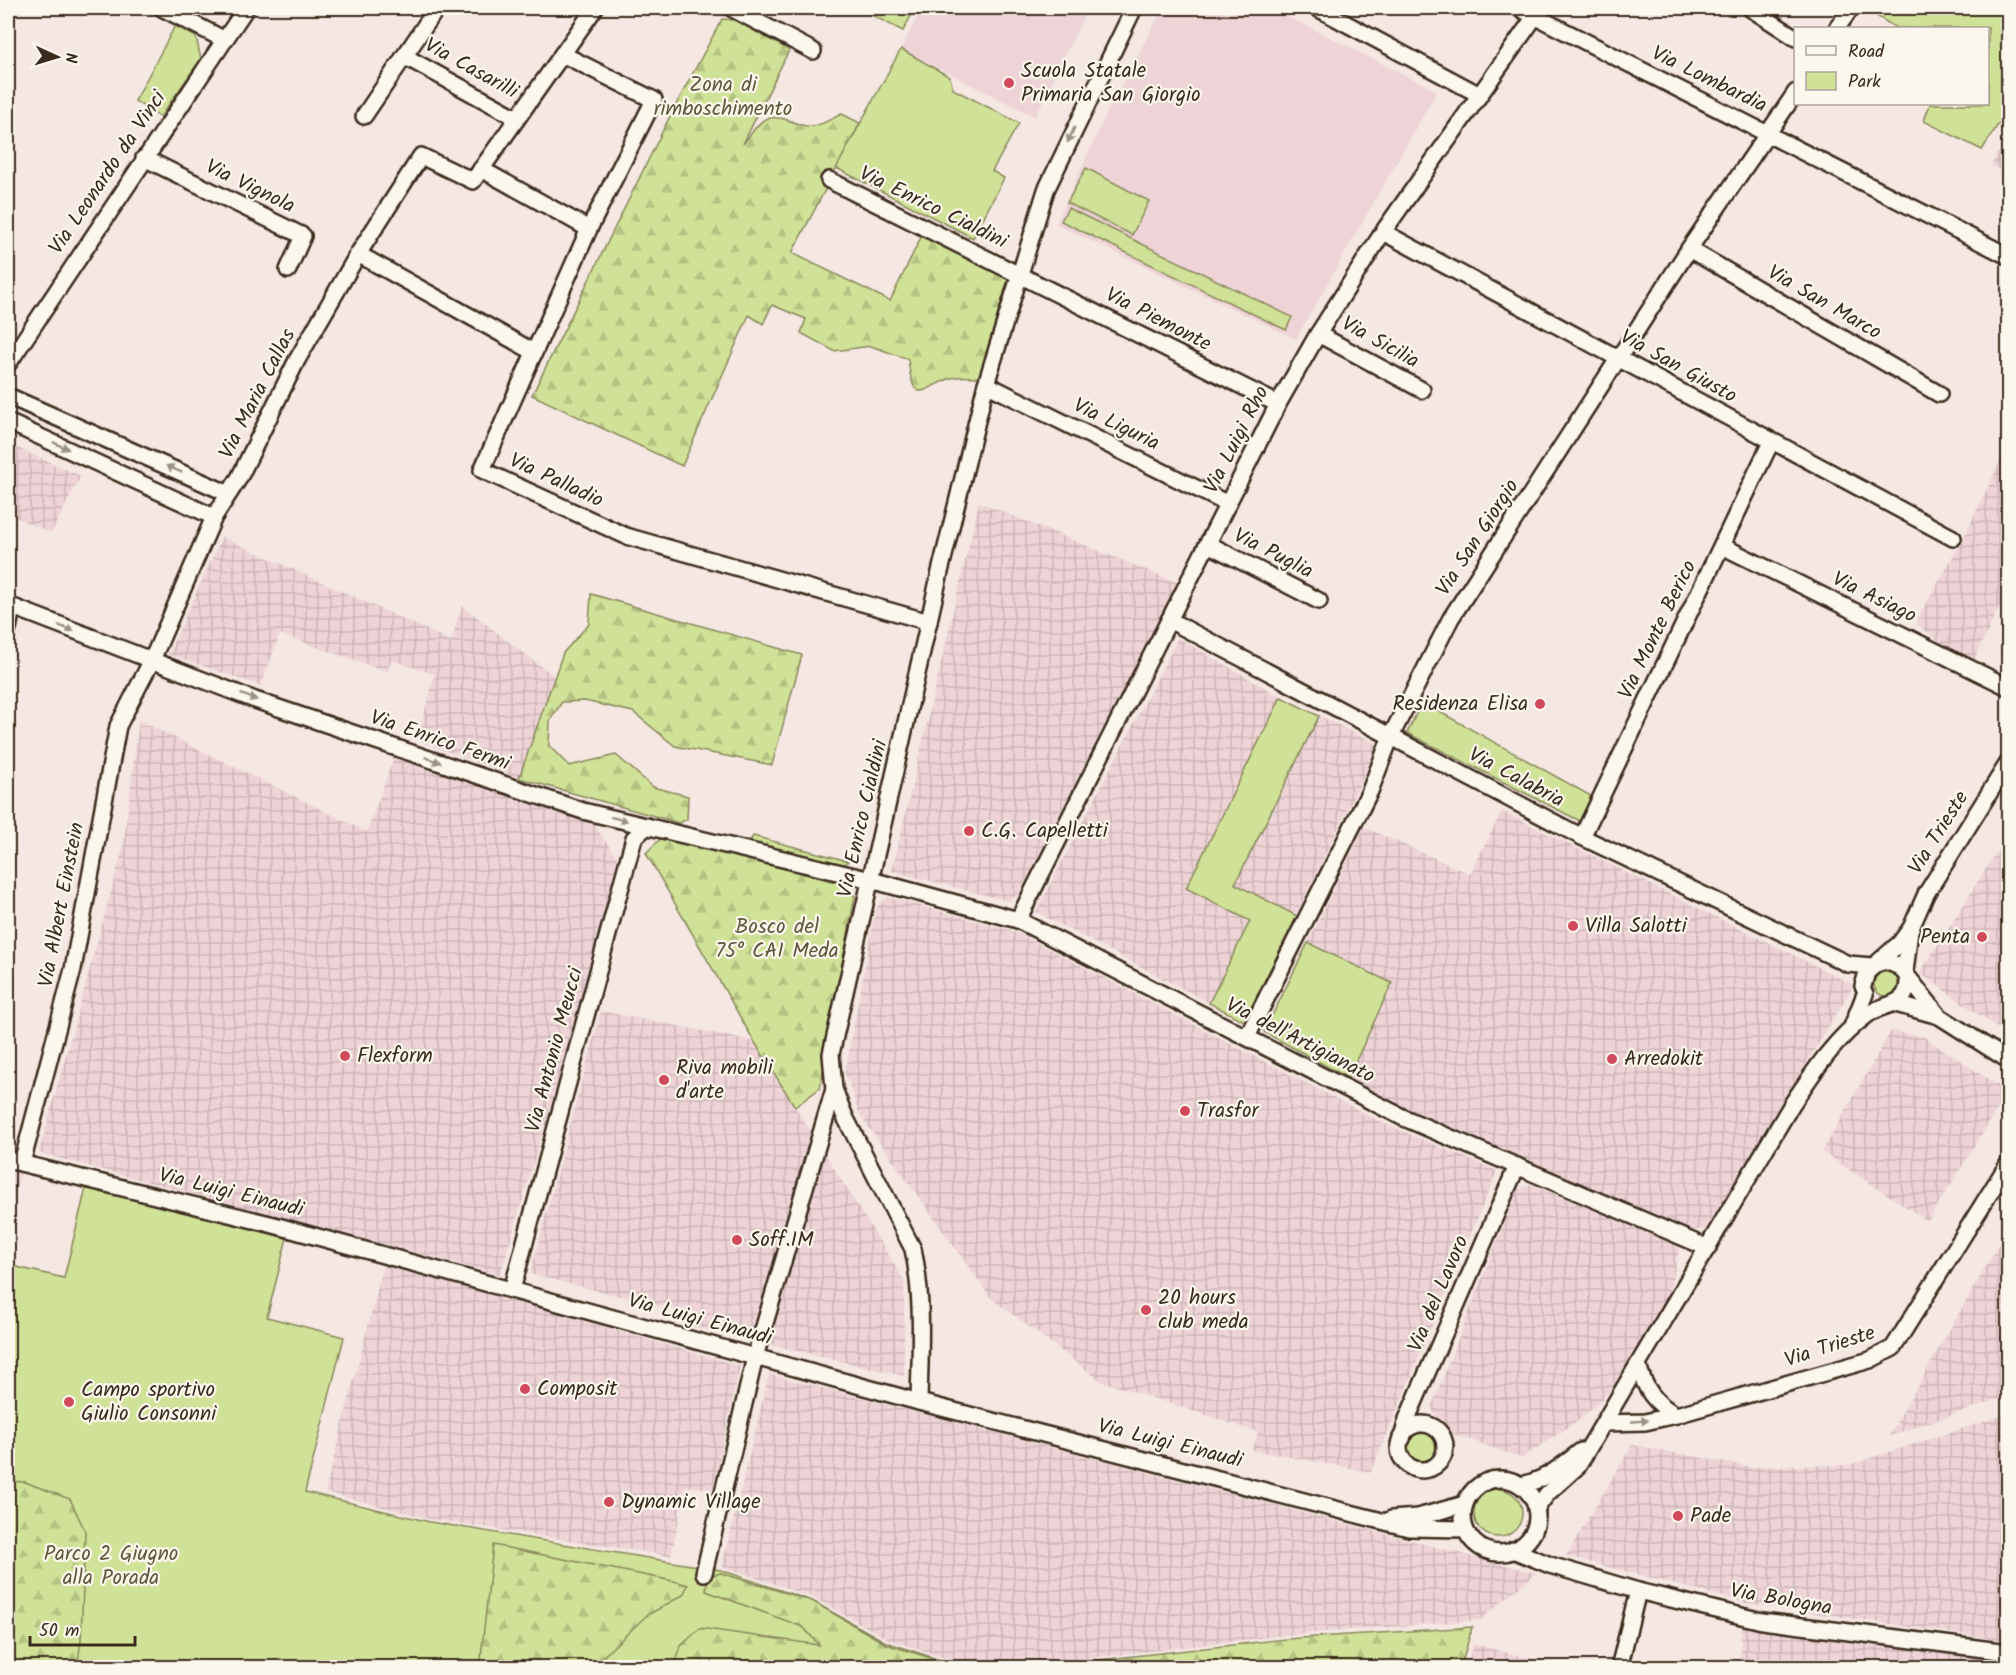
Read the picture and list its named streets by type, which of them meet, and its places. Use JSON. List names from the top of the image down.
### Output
{
  "streets": {
    "street": [
      "Via Casarilli",
      "Via Lombardia",
      "Via Leonardo da Vinci",
      "Via Vignola",
      "Via Enrico Cialdini",
      "Via San Marco",
      "Via Piemonte",
      "Via Sicilia",
      "Via San Giusto",
      "Via Maria Callas",
      "Via Liguria",
      "Via Luigi Rho",
      "Via Palladio",
      "Via San Giorgio",
      "Via Puglia",
      "Via Asiago",
      "Via Monte Berico",
      "Via Enrico Fermi",
      "Via Calabria",
      "Via Trieste",
      "Via Albert Einstein",
      "Via dell'Artigianato",
      "Via Antonio Meucci",
      "Via Luigi Einaudi",
      "Via del Lavoro",
      "Via Bologna"
    ]
  },
  "crossings": [
    ["Via Lombardia", "Via Luigi Rho"],
    ["Via Lombardia", "Via San Giorgio"],
    ["Via Leonardo da Vinci", "Via Vignola"],
    ["Via Enrico Cialdini", "Via Piemonte"],
    ["Via Enrico Cialdini", "Via Liguria"],
    ["Via Enrico Cialdini", "Via Palladio"],
    ["Via Enrico Cialdini", "Via Enrico Fermi"],
    ["Via Enrico Cialdini", "Via dell'Artigianato"],
    ["Via Enrico Cialdini", "Via Luigi Einaudi"],
    ["Via San Marco", "Via San Giorgio"],
    ["Via Piemonte", "Via Luigi Rho"],
    ["Via Sicilia", "Via Luigi Rho"],
    ["Via San Giusto", "Via Luigi Rho"],
    ["Via San Giusto", "Via San Giorgio"],
    ["Via San Giusto", "Via Monte Berico"],
    ["Via Maria Callas", "Via Enrico Fermi"],
    ["Via Maria Callas", "Via Albert Einstein"],
    ["Via Liguria", "Via Luigi Rho"],
    ["Via Luigi Rho", "Via Puglia"],
    ["Via Luigi Rho", "Via Calabria"],
    ["Via Luigi Rho", "Via dell'Artigianato"],
    ["Via San Giorgio", "Via Calabria"],
    ["Via San Giorgio", "Via dell'Artigianato"],
    ["Via Asiago", "Via Monte Berico"],
    ["Via Monte Berico", "Via Calabria"],
    ["Via Enrico Fermi", "Via Albert Einstein"],
    ["Via Enrico Fermi", "Via dell'Artigianato"],
    ["Via Enrico Fermi", "Via Antonio Meucci"],
    ["Via Albert Einstein", "Via Luigi Einaudi"],
    ["Via dell'Artigianato", "Via del Lavoro"],
    ["Via Antonio Meucci", "Via Luigi Einaudi"],
    ["Via Luigi Einaudi", "Via Bologna"]
  ],
  "one_way": ["Via Enrico Fermi"],
  "parks": ["Zona di rimboschimento", "Bosco del 75° CAI Meda", "Parco 2 Giugno alla Porada"],
  "places": [
    "Scuola Statale Primaria San Giorgio",
    "Residenza Elisa",
    "C.G. Capelletti",
    "Villa Salotti",
    "Penta",
    "Flexform",
    "Arredokit",
    "Riva mobili d'arte",
    "Trasfor",
    "Soff.IM",
    "20 hours club meda",
    "Composit",
    "Campo sportivo Giulio Consonni",
    "Dynamic Village",
    "Pade"
  ],
  "legend": ["Road", "Park"],
  "scale_bar": "50 m",
  "north": "right"
}
